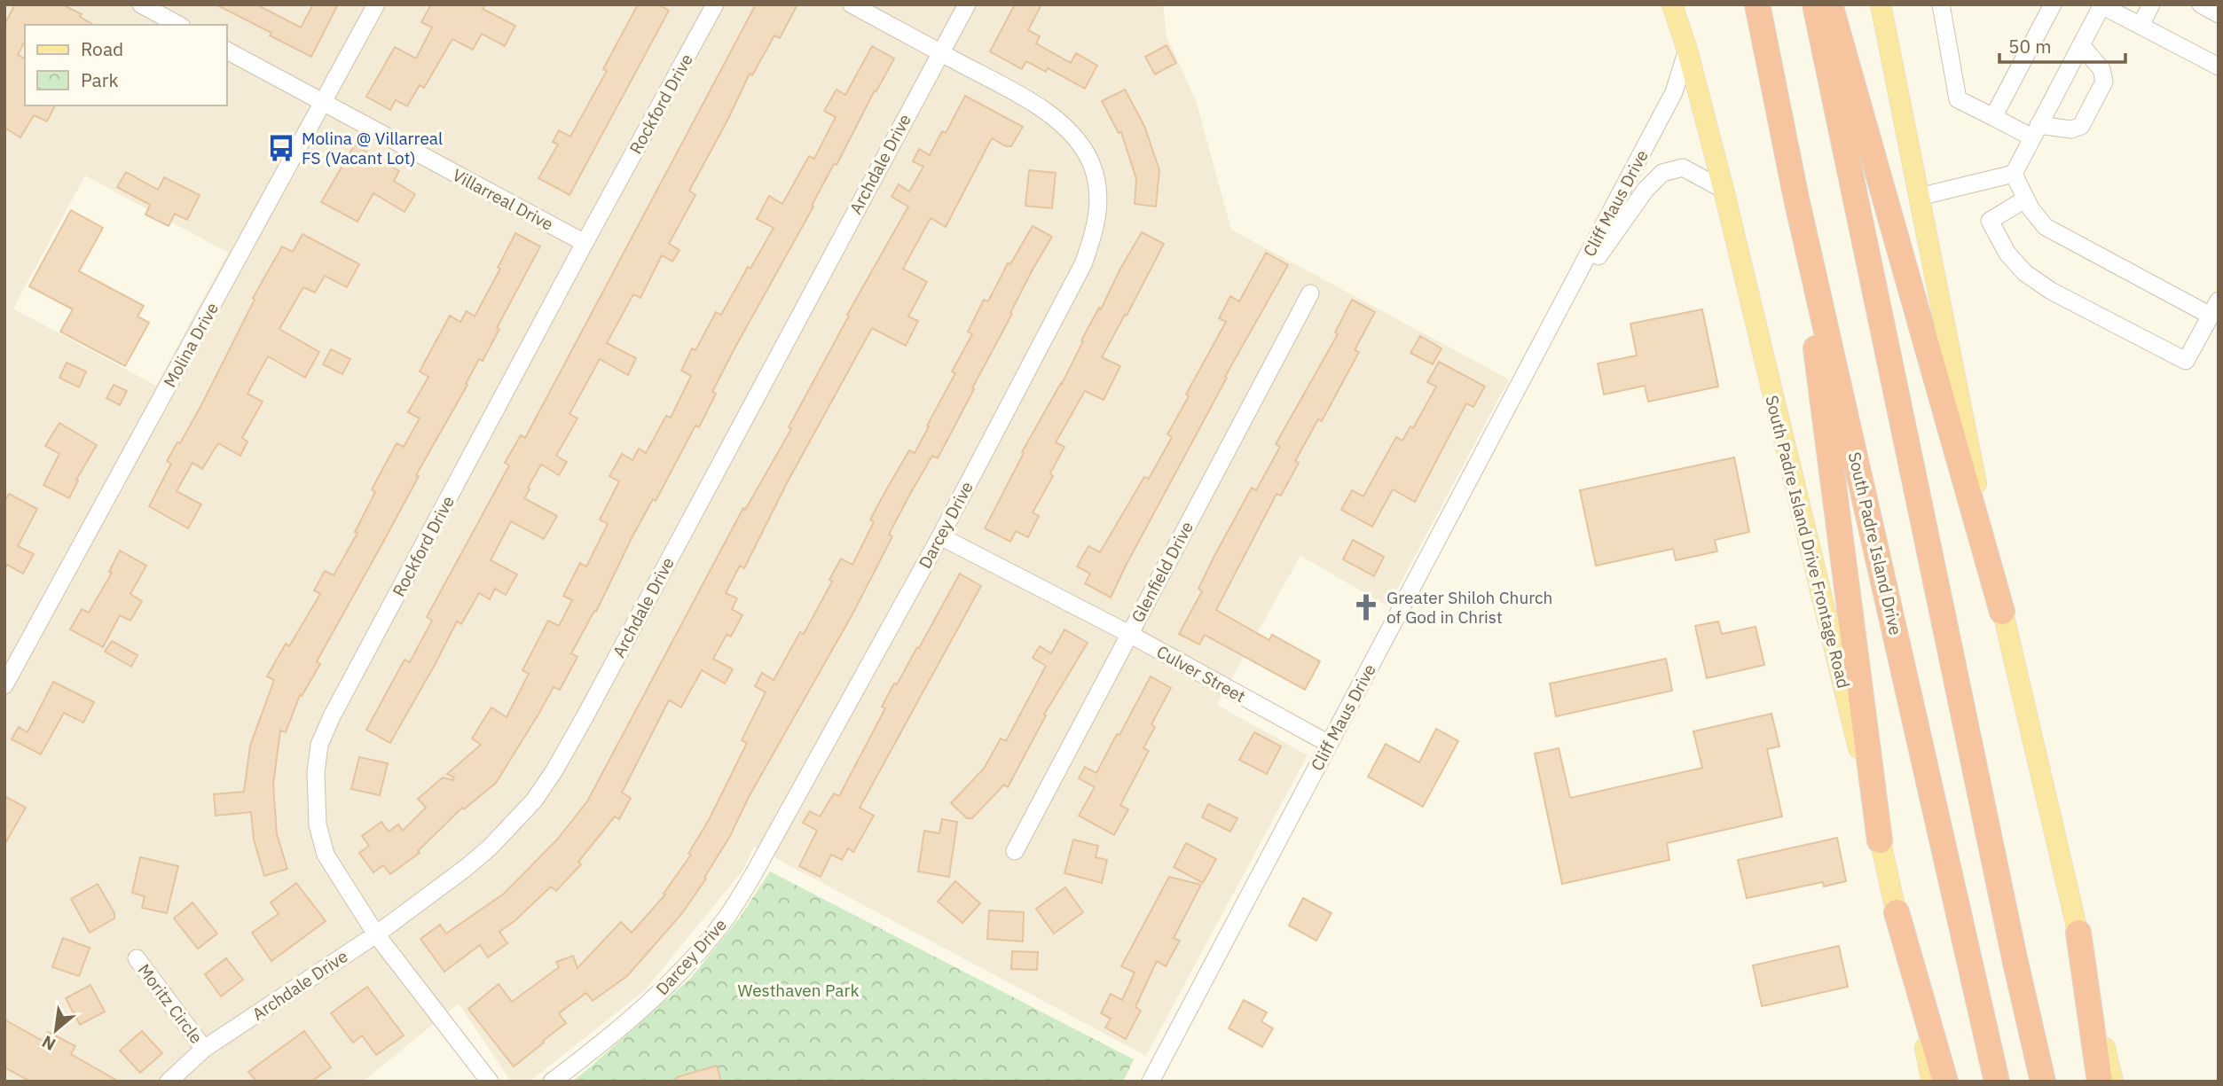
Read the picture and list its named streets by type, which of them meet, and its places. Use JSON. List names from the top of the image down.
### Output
{
  "streets": {
    "highway": ["South Padre Island Drive"],
    "main road": ["South Padre Island Drive Frontage Road"],
    "street": [
      "Rockford Drive",
      "Archdale Drive",
      "Villarreal Drive",
      "Cliff Maus Drive",
      "Molina Drive",
      "Darcey Drive",
      "Glenfield Drive",
      "Culver Street",
      "Moritz Circle"
    ]
  },
  "crossings": [
    ["Rockford Drive", "Archdale Drive"],
    ["Rockford Drive", "Villarreal Drive"],
    ["Archdale Drive", "Darcey Drive"],
    ["Archdale Drive", "Moritz Circle"],
    ["Villarreal Drive", "Molina Drive"],
    ["Cliff Maus Drive", "South Padre Island Drive Frontage Road"],
    ["Cliff Maus Drive", "Culver Street"],
    ["Darcey Drive", "Culver Street"],
    ["Glenfield Drive", "Culver Street"]
  ],
  "parks": ["Westhaven Park"],
  "places": {
    "bus stop": ["Molina @ Villarreal FS (Vacant Lot)"],
    "church": ["Greater Shiloh Church of God in Christ"]
  },
  "legend": ["Road", "Park"],
  "scale_bar": "50 m",
  "north": "bottom left"
}
